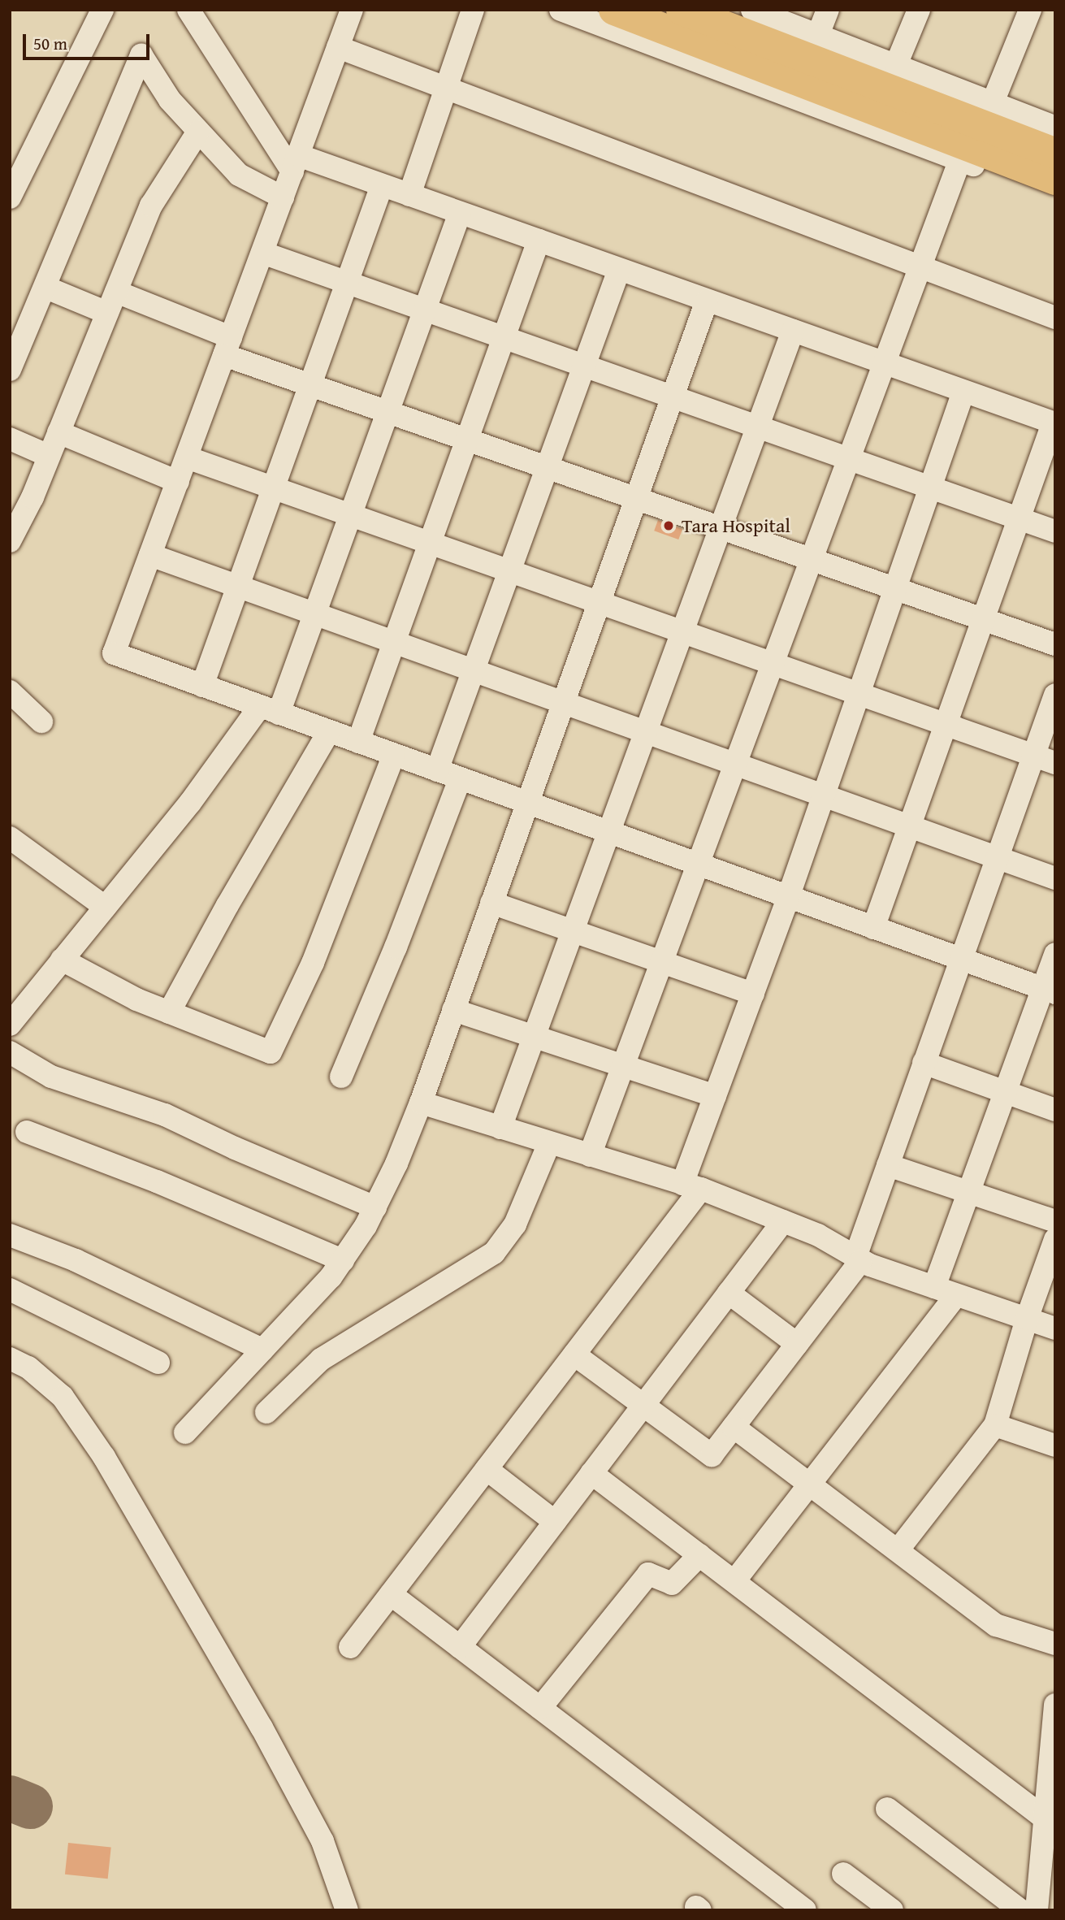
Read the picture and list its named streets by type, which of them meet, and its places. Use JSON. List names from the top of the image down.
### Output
{
  "places": ["Tara Hospital"],
  "scale_bar": "50 m"
}
